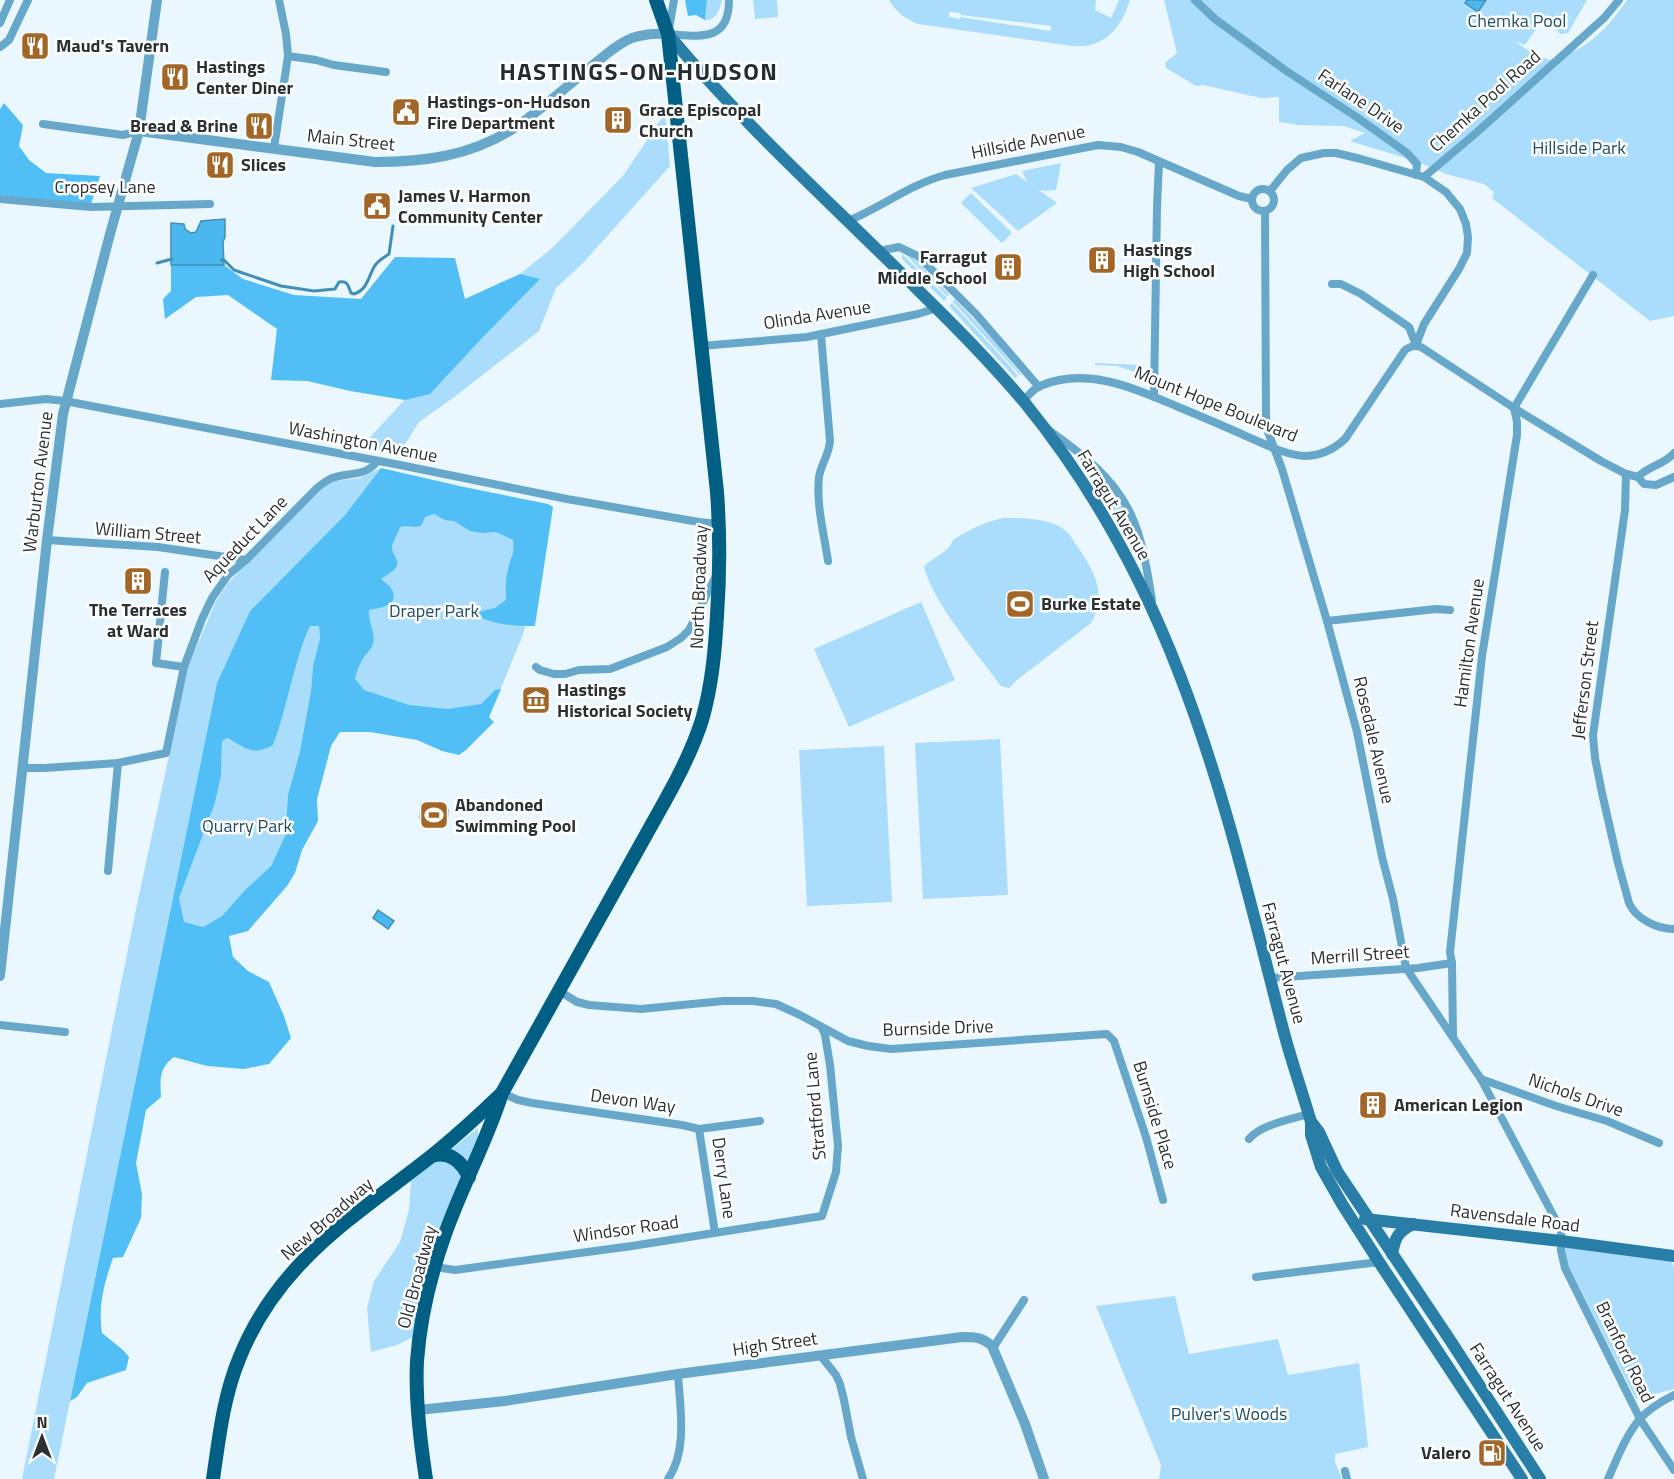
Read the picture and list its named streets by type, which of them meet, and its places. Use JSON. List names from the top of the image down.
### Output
{
  "streets": {
    "main road": [
      "Farragut Avenue",
      "North Broadway",
      "Ravensdale Road",
      "New Broadway",
      "Old Broadway"
    ],
    "street": [
      "Farlane Drive",
      "Chemka Pool Road",
      "Main Street",
      "Hillside Avenue",
      "Cropsey Lane",
      "Olinda Avenue",
      "Mount Hope Boulevard",
      "Washington Avenue",
      "Warburton Avenue",
      "William Street",
      "Aqueduct Lane",
      "Hamilton Avenue",
      "Jefferson Street",
      "Rosedale Avenue",
      "Merrill Street",
      "Burnside Drive",
      "Nichols Drive",
      "Devon Way",
      "Stratford Lane",
      "Burnside Place",
      "Derry Lane",
      "Windsor Road",
      "High Street",
      "Branford Road"
    ]
  },
  "crossings": [
    ["Farlane Drive", "Chemka Pool Road"],
    ["Farlane Drive", "Mount Hope Boulevard"],
    ["Main Street", "Warburton Avenue"],
    ["Main Street", "Farragut Avenue"],
    ["Main Street", "North Broadway"],
    ["Hillside Avenue", "Farragut Avenue"],
    ["Hillside Avenue", "Rosedale Avenue"],
    ["Olinda Avenue", "Farragut Avenue"],
    ["Olinda Avenue", "North Broadway"],
    ["Mount Hope Boulevard", "Farragut Avenue"],
    ["Mount Hope Boulevard", "Rosedale Avenue"],
    ["Washington Avenue", "Warburton Avenue"],
    ["Washington Avenue", "Aqueduct Lane"],
    ["Washington Avenue", "North Broadway"],
    ["Warburton Avenue", "William Street"],
    ["Farragut Avenue", "North Broadway"],
    ["Farragut Avenue", "Merrill Street"],
    ["Farragut Avenue", "Ravensdale Road"],
    ["William Street", "Aqueduct Lane"],
    ["North Broadway", "Burnside Drive"],
    ["North Broadway", "Devon Way"],
    ["North Broadway", "New Broadway"],
    ["North Broadway", "Old Broadway"],
    ["Hamilton Avenue", "Rosedale Avenue"],
    ["Hamilton Avenue", "Merrill Street"],
    ["Rosedale Avenue", "Merrill Street"],
    ["Rosedale Avenue", "Nichols Drive"],
    ["Rosedale Avenue", "Ravensdale Road"],
    ["Rosedale Avenue", "Branford Road"],
    ["Burnside Drive", "Stratford Lane"],
    ["Burnside Drive", "Burnside Place"],
    ["Devon Way", "Derry Lane"],
    ["Devon Way", "New Broadway"],
    ["Devon Way", "Old Broadway"],
    ["Stratford Lane", "Windsor Road"],
    ["Derry Lane", "Windsor Road"],
    ["Ravensdale Road", "Branford Road"],
    ["New Broadway", "Old Broadway"],
    ["Windsor Road", "Old Broadway"],
    ["Old Broadway", "High Street"]
  ],
  "districts": ["HASTINGS-ON-HUDSON"],
  "parks": [
    "Chemka Pool",
    "Hillside Park",
    "Draper Park",
    "Quarry Park",
    "Pulver's Woods"
  ],
  "places": {
    "restaurant": [
      "Maud's Tavern",
      "Hastings Center Diner",
      "Bread & Brine",
      "Slices"
    ],
    "public building": ["Hastings-on-Hudson Fire Department", "James V. Harmon Community Center"],
    "building": [
      "Grace Episcopal Church",
      "Hastings High School",
      "Farragut Middle School",
      "The Terraces at Ward",
      "American Legion"
    ],
    "sports": ["Burke Estate", "Abandoned Swimming Pool"],
    "museum": ["Hastings Historical Society"],
    "fuel station": ["Valero"]
  },
  "north": "top"
}
